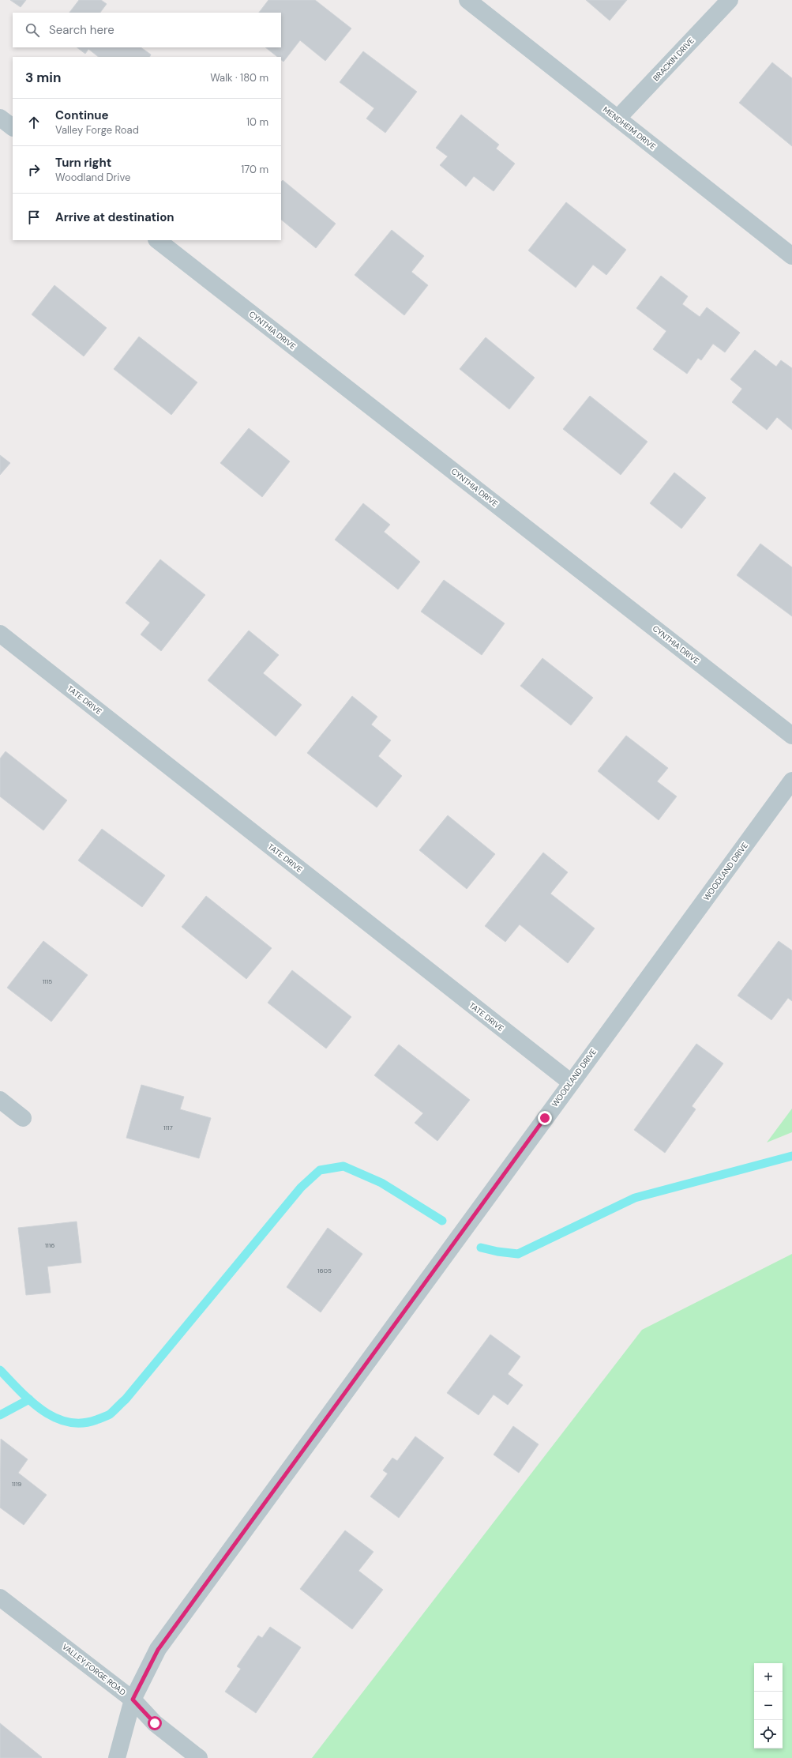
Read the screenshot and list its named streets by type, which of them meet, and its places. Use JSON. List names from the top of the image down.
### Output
{
  "streets": {
    "street": [
      "BRACKIN DRIVE",
      "MENDHEIM DRIVE",
      "CYNTHIA DRIVE",
      "TATE DRIVE",
      "WOODLAND DRIVE",
      "VALLEY FORGE ROAD"
    ]
  },
  "crossings": [
    ["BRACKIN DRIVE", "MENDHEIM DRIVE"],
    ["TATE DRIVE", "WOODLAND DRIVE"],
    ["WOODLAND DRIVE", "VALLEY FORGE ROAD"]
  ],
  "house_numbers": [
    "1115",
    "1117",
    "1116",
    "1605",
    "1119"
  ],
  "page": {
    "search": "Search here",
    "heading": ["3 min", "Walk · 180 m"],
    "list": [
      ["Continue", "Valley Forge Road", "10 m"],
      ["Turn right", "Woodland Drive", "170 m"],
      "Arrive at destination"
    ],
    "map_buttons": ["+", "−"]
  }
}
